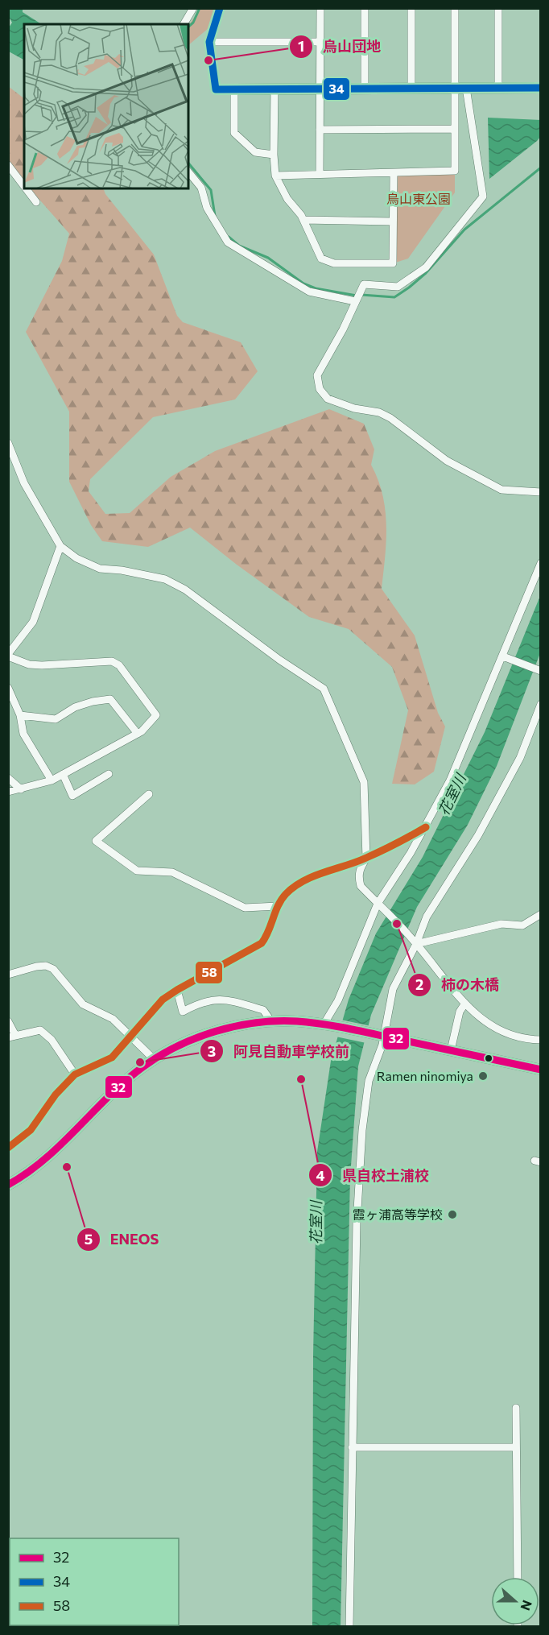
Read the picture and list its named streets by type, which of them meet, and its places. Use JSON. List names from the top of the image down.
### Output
{
  "water": ["花室川"],
  "parks": ["烏山東公園"],
  "places": [
    "烏山団地",
    "柿の木橋",
    "阿見自動車学校前",
    "Ramen ninomiya",
    "県自校土浦校",
    "ENEOS",
    "霞ヶ浦高等学校"
  ],
  "lines": ["transit line 34", "transit line 58", "transit line 32"],
  "legend": ["32", "34", "58"],
  "north": "right"
}
